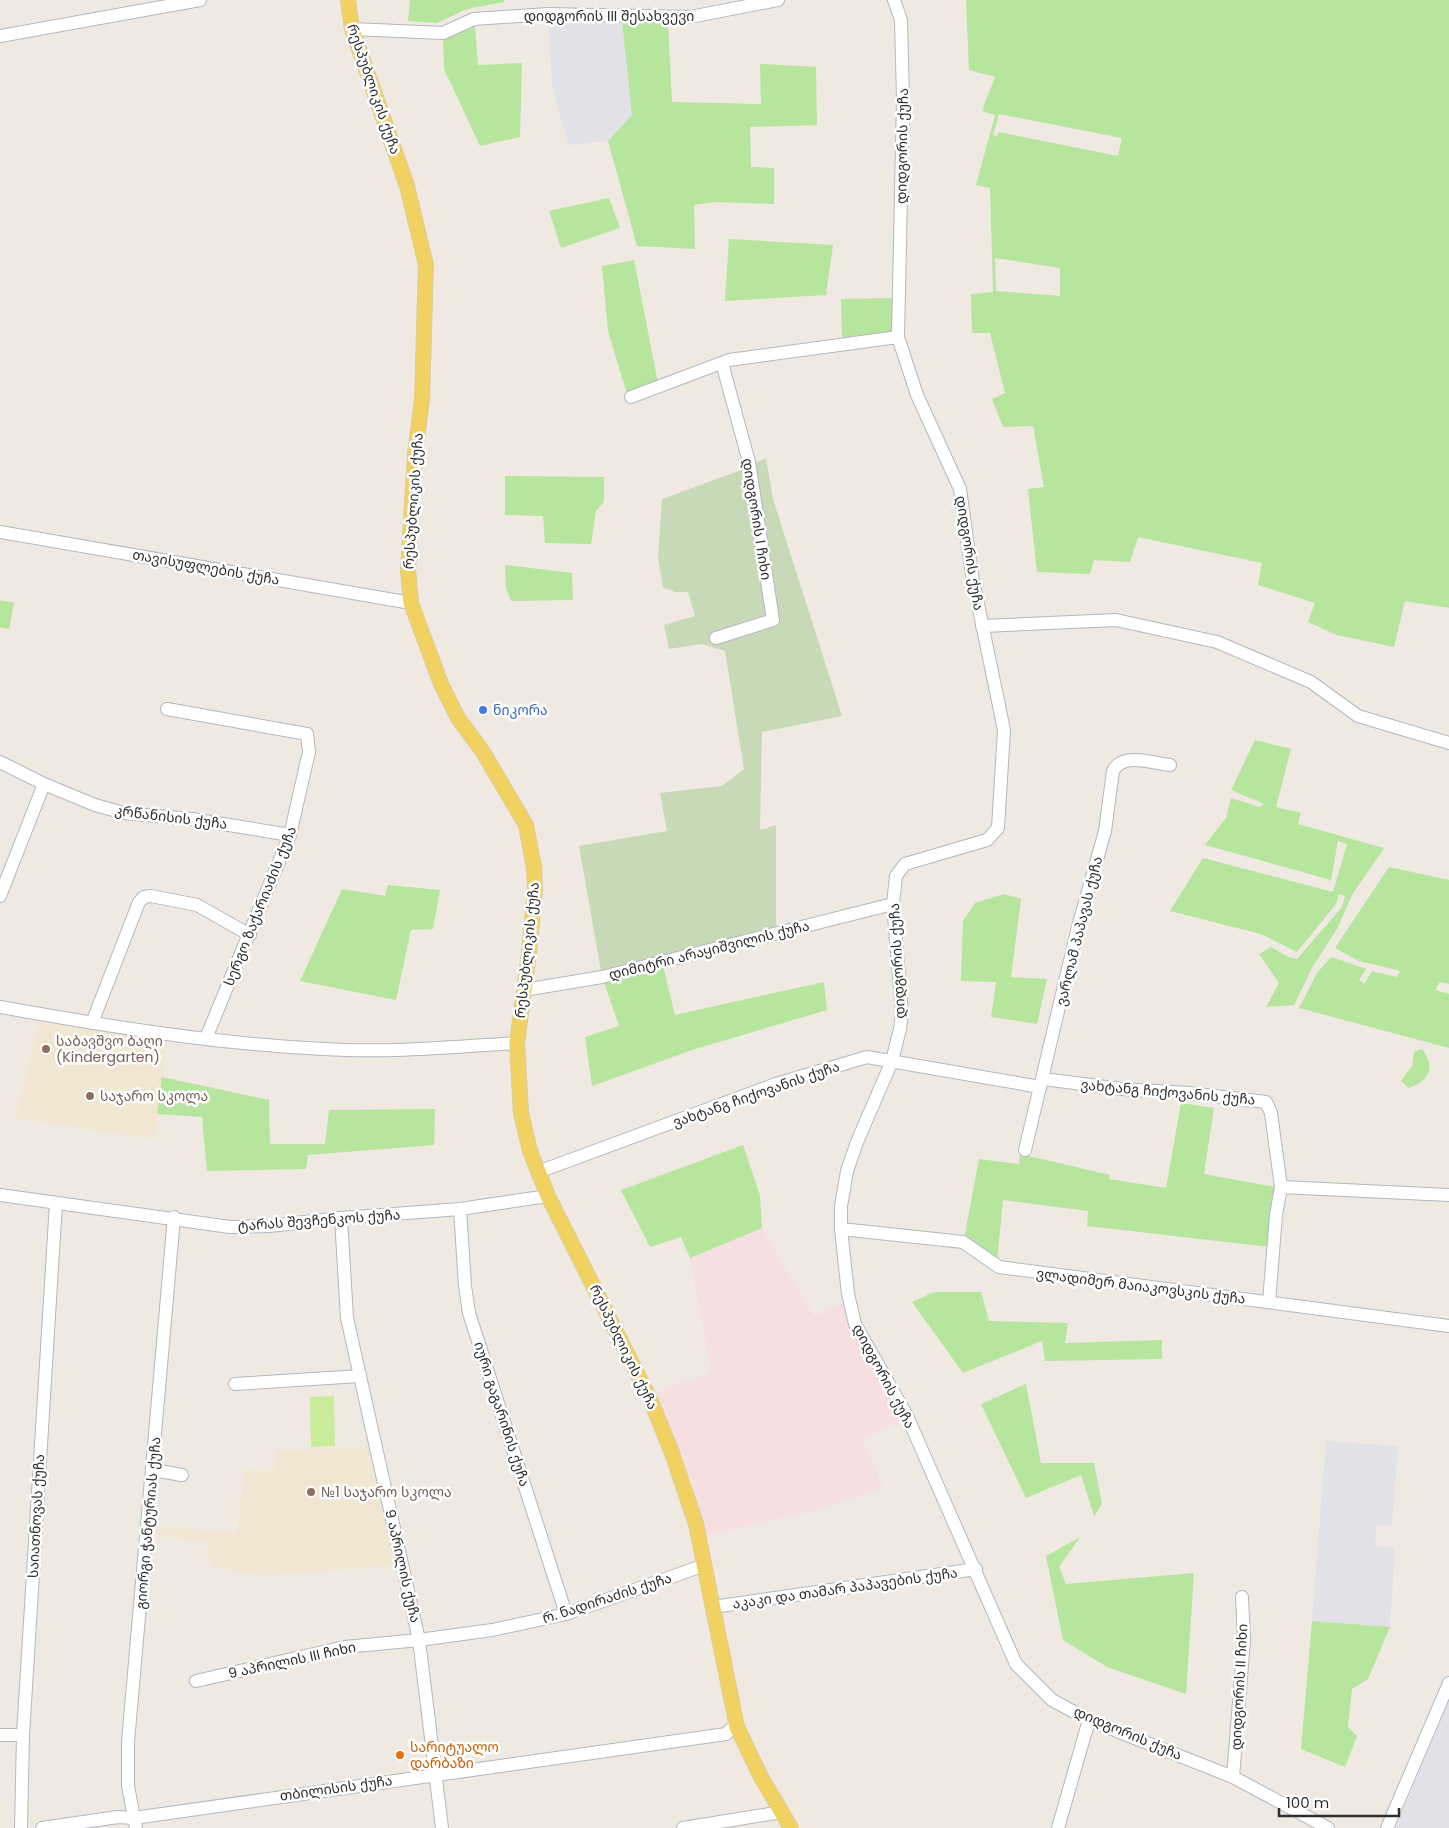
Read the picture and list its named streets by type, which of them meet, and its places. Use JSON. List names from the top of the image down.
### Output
{
  "streets": {
    "main road": ["რესპუბლიკის ქუჩა"],
    "street": [
      "დიდგორის III შესახვევი",
      "დიდგორის ქუჩა",
      "დიდგორის I ჩიხი",
      "თავისუფლების ქუჩა",
      "კრწანისის ქუჩა",
      "სერგო ზაქარიაძის ქუჩა",
      "ვარლამ პაპავას ქუჩა",
      "დიმიტრი არაყიშვილის ქუჩა",
      "ვახტანგ ჩიქოვანის ქუჩა",
      "ტარას შევჩენკოს ქუჩა",
      "ვლადიმერ მაიაკოვსკის ქუჩა",
      "იური გაგარინის ქუჩა",
      "საიათნოვას ქუჩა",
      "გიორგი ჭანტურიას ქუჩა",
      "9 აპრილის ქუჩა",
      "აკაკი და თამარ პაპავების ქუჩა",
      "რ. ნადირაძის ქუჩა",
      "9 აპრილის III ჩიხი",
      "დიდგორის II ჩიხი",
      "თბილისის ქუჩა"
    ]
  },
  "crossings": [
    ["დიდგორის III შესახვევი", "რესპუბლიკის ქუჩა"],
    ["რესპუბლიკის ქუჩა", "თავისუფლების ქუჩა"],
    ["რესპუბლიკის ქუჩა", "დიმიტრი არაყიშვილის ქუჩა"],
    ["რესპუბლიკის ქუჩა", "ვახტანგ ჩიქოვანის ქუჩა"],
    ["რესპუბლიკის ქუჩა", "ტარას შევჩენკოს ქუჩა"],
    ["რესპუბლიკის ქუჩა", "აკაკი და თამარ პაპავების ქუჩა"],
    ["რესპუბლიკის ქუჩა", "რ. ნადირაძის ქუჩა"],
    ["რესპუბლიკის ქუჩა", "თბილისის ქუჩა"],
    ["დიდგორის ქუჩა", "დიმიტრი არაყიშვილის ქუჩა"],
    ["დიდგორის ქუჩა", "ვახტანგ ჩიქოვანის ქუჩა"],
    ["დიდგორის ქუჩა", "ვლადიმერ მაიაკოვსკის ქუჩა"],
    ["დიდგორის ქუჩა", "აკაკი და თამარ პაპავების ქუჩა"],
    ["დიდგორის ქუჩა", "დიდგორის II ჩიხი"],
    ["კრწანისის ქუჩა", "სერგო ზაქარიაძის ქუჩა"],
    ["ვარლამ პაპავას ქუჩა", "ვახტანგ ჩიქოვანის ქუჩა"],
    ["ტარას შევჩენკოს ქუჩა", "იური გაგარინის ქუჩა"],
    ["ტარას შევჩენკოს ქუჩა", "საიათნოვას ქუჩა"],
    ["ტარას შევჩენკოს ქუჩა", "გიორგი ჭანტურიას ქუჩა"],
    ["ტარას შევჩენკოს ქუჩა", "9 აპრილის ქუჩა"],
    ["იური გაგარინის ქუჩა", "რ. ნადირაძის ქუჩა"],
    ["გიორგი ჭანტურიას ქუჩა", "თბილისის ქუჩა"],
    ["9 აპრილის ქუჩა", "რ. ნადირაძის ქუჩა"],
    ["9 აპრილის ქუჩა", "9 აპრილის III ჩიხი"],
    ["9 აპრილის ქუჩა", "თბილისის ქუჩა"],
    ["რ. ნადირაძის ქუჩა", "9 აპრილის III ჩიხი"]
  ],
  "places": [
    "ნიკორა",
    "საბავშვო ბაღი (Kindergarten)",
    "საჯარო სკოლა",
    "№1 საჯარო სკოლა",
    "სარიტუალო დარბაზი"
  ],
  "scale_bar": "100 m"
}
